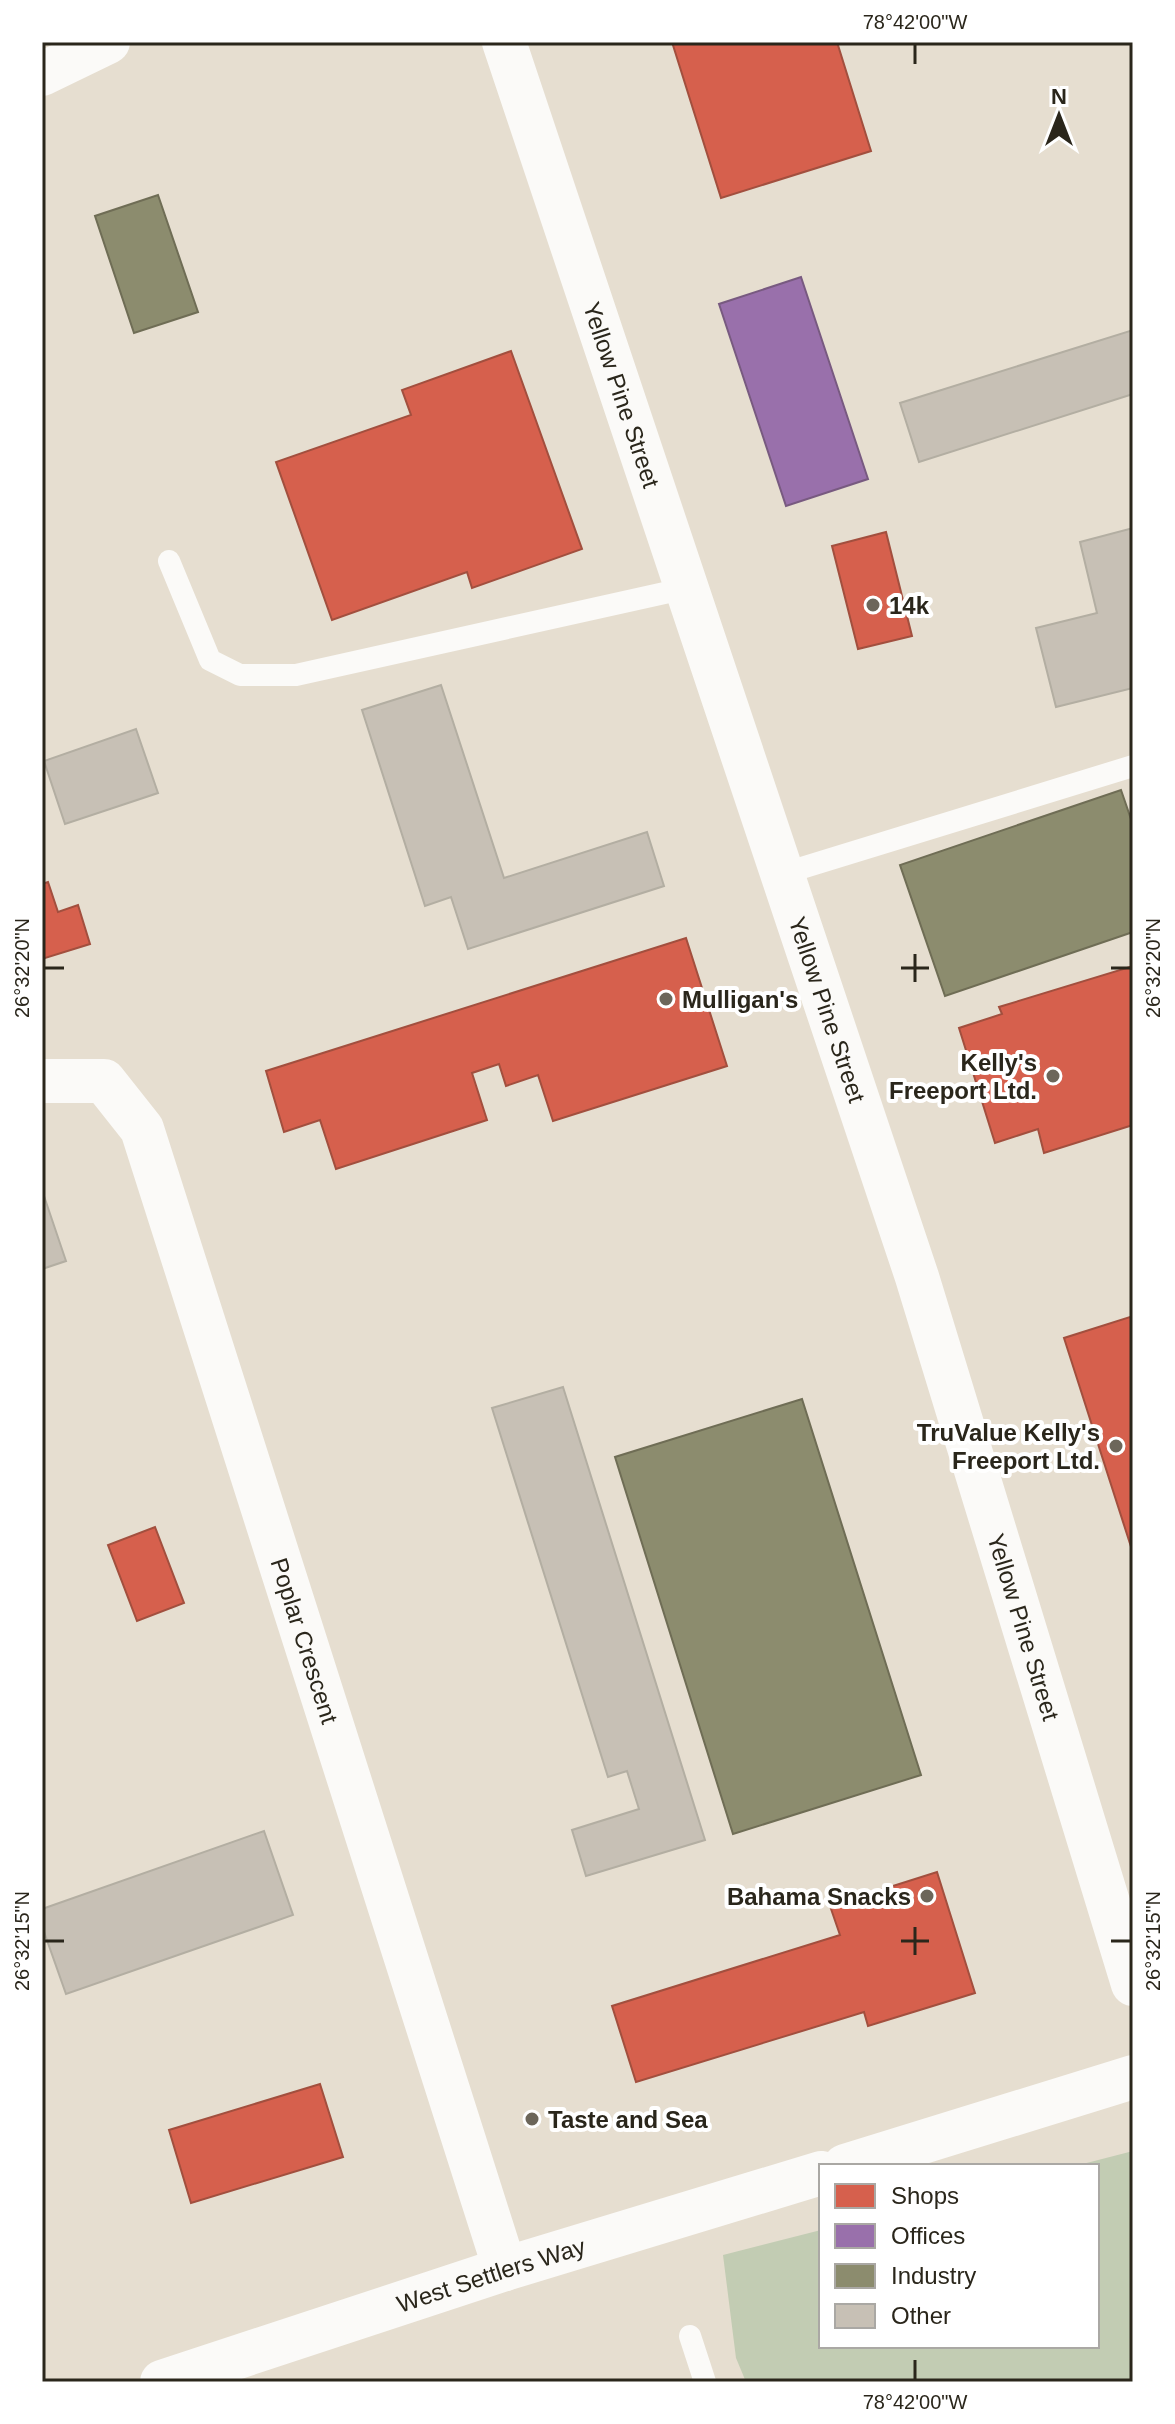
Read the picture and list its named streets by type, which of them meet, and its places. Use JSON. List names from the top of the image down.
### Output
{
  "streets": {
    "street": ["Yellow Pine Street", "Poplar Crescent", "West Settlers Way"]
  },
  "crossings": [
    ["Poplar Crescent", "West Settlers Way"]
  ],
  "places": [
    "14k",
    "Mulligan's",
    "Kelly's Freeport Ltd.",
    "TruValue Kelly's Freeport Ltd.",
    "Bahama Snacks",
    "Taste and Sea"
  ],
  "legend": [
    "Shops",
    "Offices",
    "Industry",
    "Other"
  ],
  "north": "top",
  "coordinates": ["78°42'00\"W", "26°32'20\"N", "26°32'15\"N"]
}
